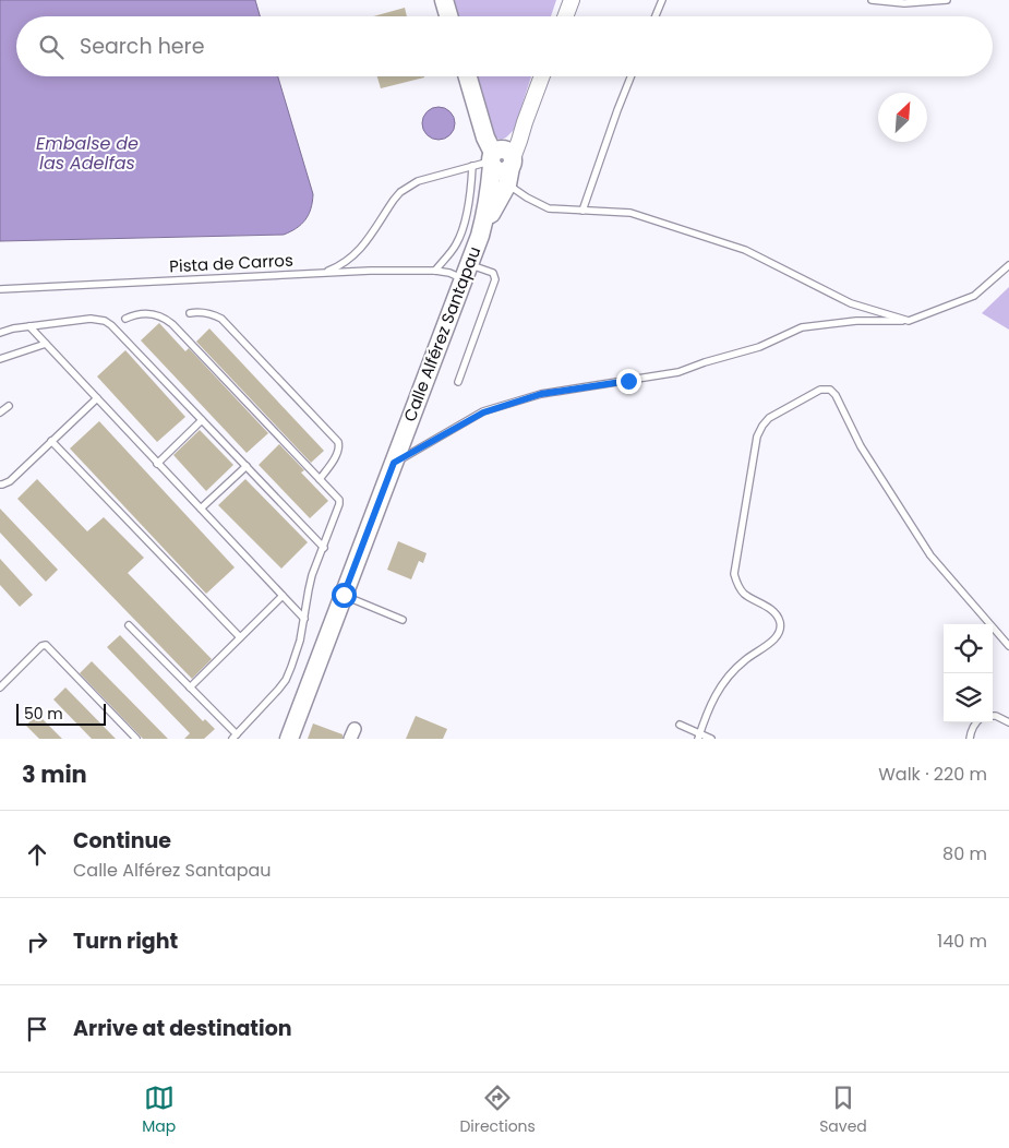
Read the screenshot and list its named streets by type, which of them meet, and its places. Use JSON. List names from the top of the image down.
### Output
{
  "streets": {
    "main road": ["Calle Alférez Santapau"],
    "lane": ["Pista de Carros"]
  },
  "crossings": [
    ["Pista de Carros", "Calle Alférez Santapau"]
  ],
  "water": ["Embalse de las Adelfas"],
  "scale_bar": "50 m",
  "north": "top right",
  "page": {
    "search": "Search here",
    "scale": "50 m",
    "heading": ["3 min", "Walk · 220 m"],
    "list": [
      ["Continue", "Calle Alférez Santapau", "80 m"],
      ["Turn right", "140 m"],
      "Arrive at destination"
    ],
    "nav": ["Map", "Directions", "Saved"]
  }
}
